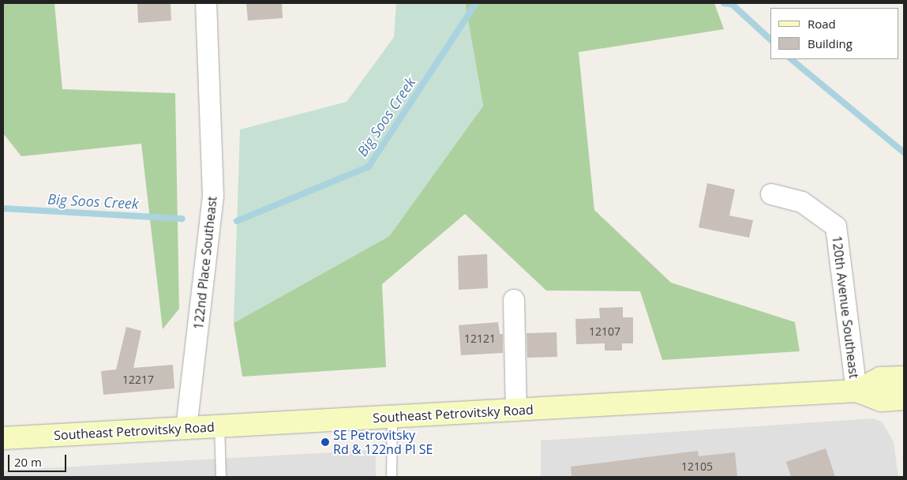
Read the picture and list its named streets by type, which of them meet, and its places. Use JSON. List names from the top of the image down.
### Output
{
  "streets": {
    "main road": ["Southeast Petrovitsky Road"],
    "street": ["122nd Place Southeast", "120th Avenue Southeast"]
  },
  "crossings": [
    ["122nd Place Southeast", "Southeast Petrovitsky Road"],
    ["120th Avenue Southeast", "Southeast Petrovitsky Road"]
  ],
  "water": ["Big Soos Creek"],
  "places": ["SE Petrovitsky Rd & 122nd Pl SE"],
  "house_numbers": [
    "12107",
    "12121",
    "12217",
    "12105"
  ],
  "legend": ["Road", "Building"],
  "scale_bar": "20 m"
}
